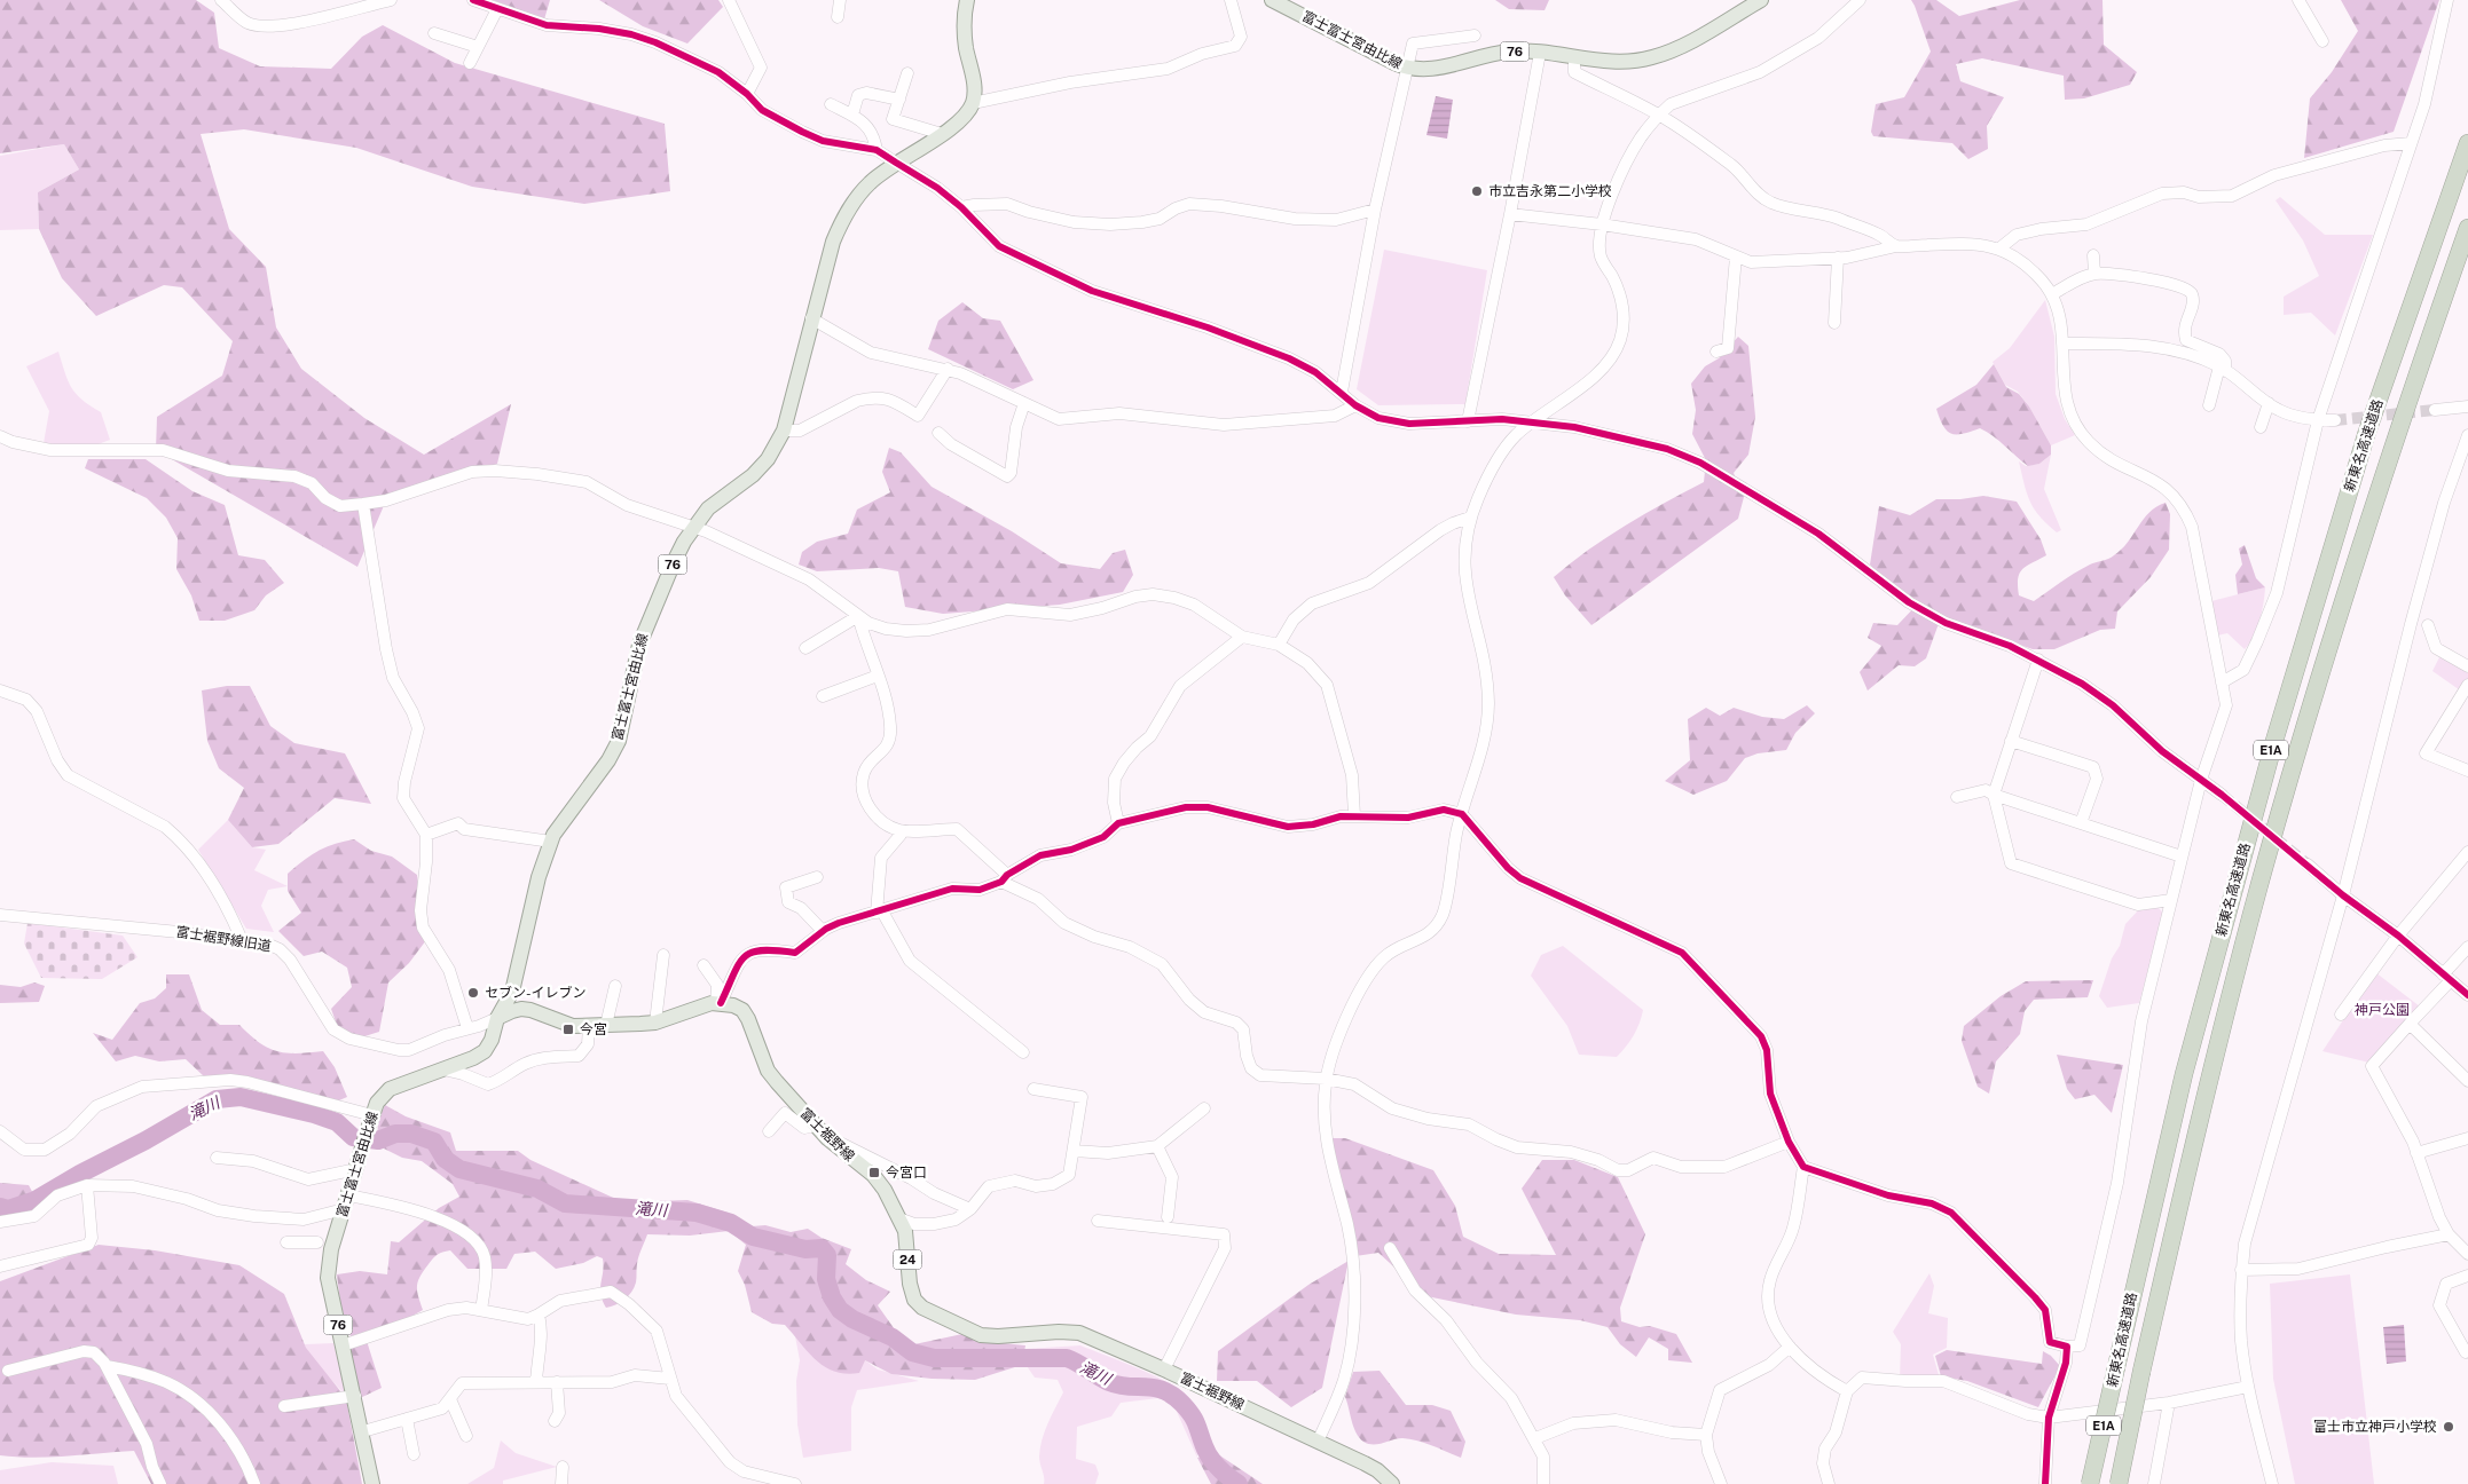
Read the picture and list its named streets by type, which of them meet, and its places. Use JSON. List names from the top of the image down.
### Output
{
  "streets": {
    "highway": ["新東名高速道路", "E1A"],
    "main road": [
      "富士富士宮由比線",
      "76",
      "富士裾野線",
      "24"
    ],
    "street": ["富士裾野線旧道"]
  },
  "crossings": [
    ["富士富士宮由比線", "富士裾野線旧道"]
  ],
  "water": ["滝川"],
  "parks": ["神戸公園"],
  "places": {
    "other": ["市立吉永第二小学校", "セブン-イレブン", "富士市立神戸小学校"],
    "transit": ["今宮", "今宮口"]
  }
}
